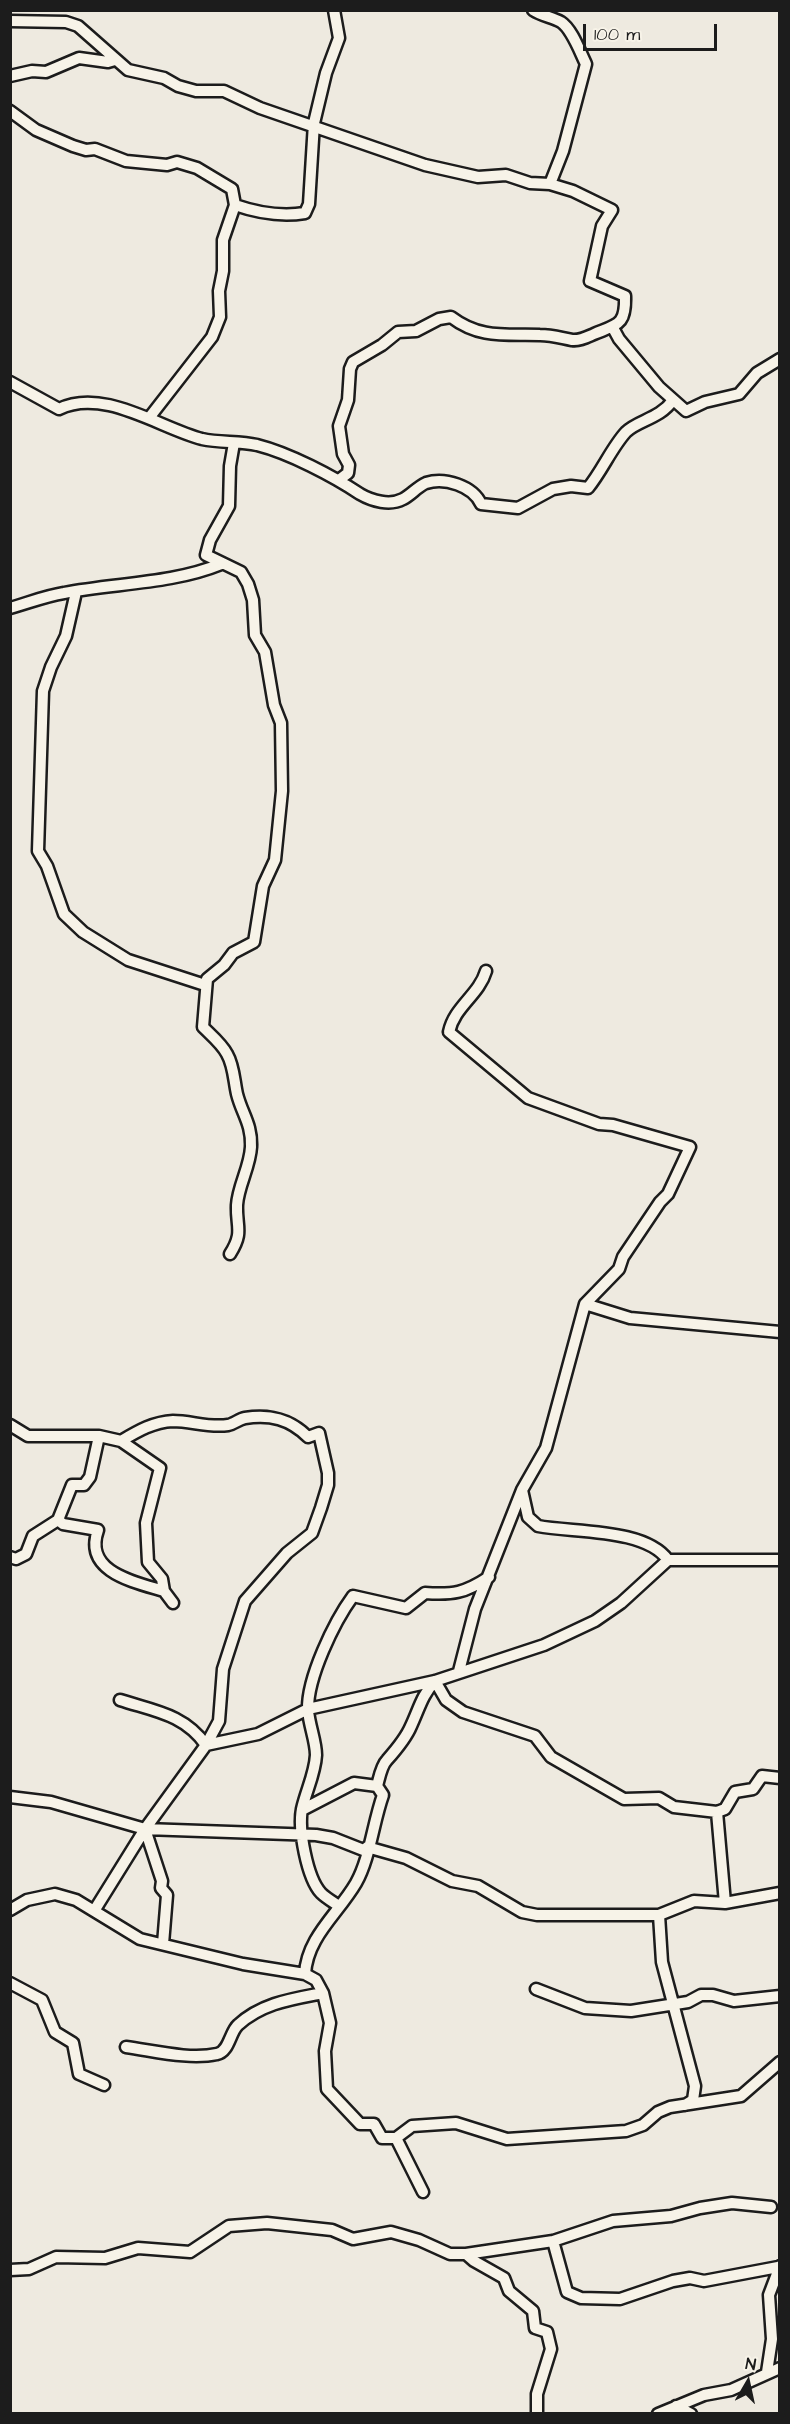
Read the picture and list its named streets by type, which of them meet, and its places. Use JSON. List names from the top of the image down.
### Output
{
  "scale_bar": "100 m",
  "north": "top"
}
